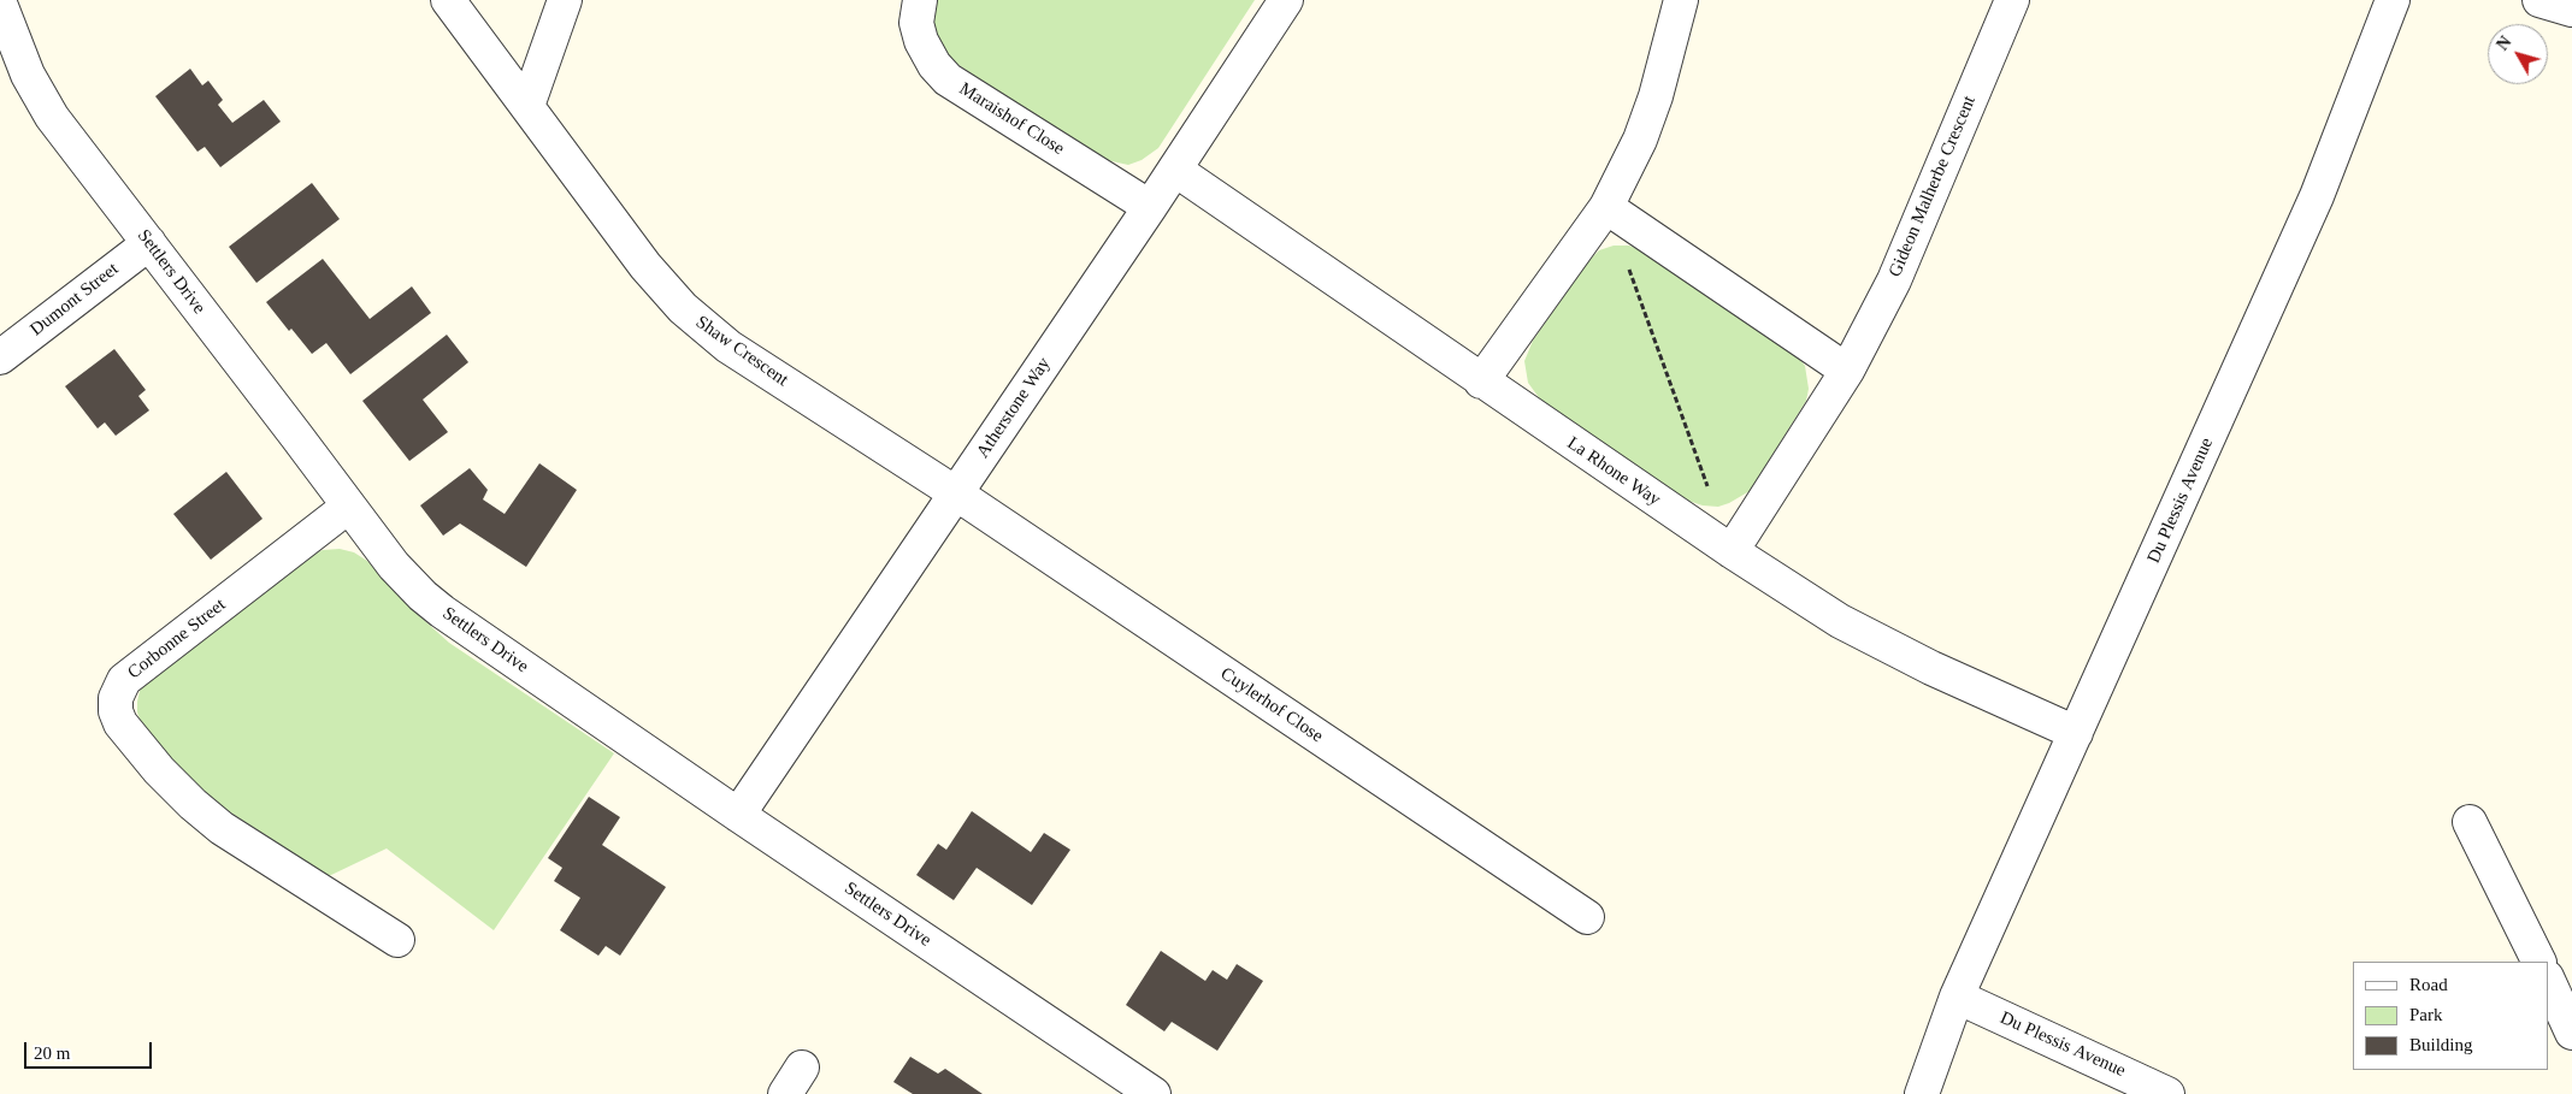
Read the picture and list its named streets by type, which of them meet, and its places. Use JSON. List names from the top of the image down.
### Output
{
  "streets": {
    "street": [
      "Maraishof Close",
      "Gideon Malherbe Crescent",
      "Settlers Drive",
      "Dumont Street",
      "Shaw Crescent",
      "Atherstone Way",
      "La Rhone Way",
      "Du Plessis Avenue",
      "Corbonne Street",
      "Cuylerhof Close"
    ]
  },
  "crossings": [
    ["Maraishof Close", "Atherstone Way"],
    ["Gideon Malherbe Crescent", "La Rhone Way"],
    ["Settlers Drive", "Dumont Street"],
    ["Settlers Drive", "Atherstone Way"],
    ["Settlers Drive", "Corbonne Street"],
    ["Shaw Crescent", "Atherstone Way"],
    ["Shaw Crescent", "Cuylerhof Close"],
    ["Atherstone Way", "La Rhone Way"],
    ["Atherstone Way", "Cuylerhof Close"],
    ["La Rhone Way", "Du Plessis Avenue"]
  ],
  "legend": ["Road", "Park", "Building"],
  "scale_bar": "20 m",
  "north": "top left"
}
